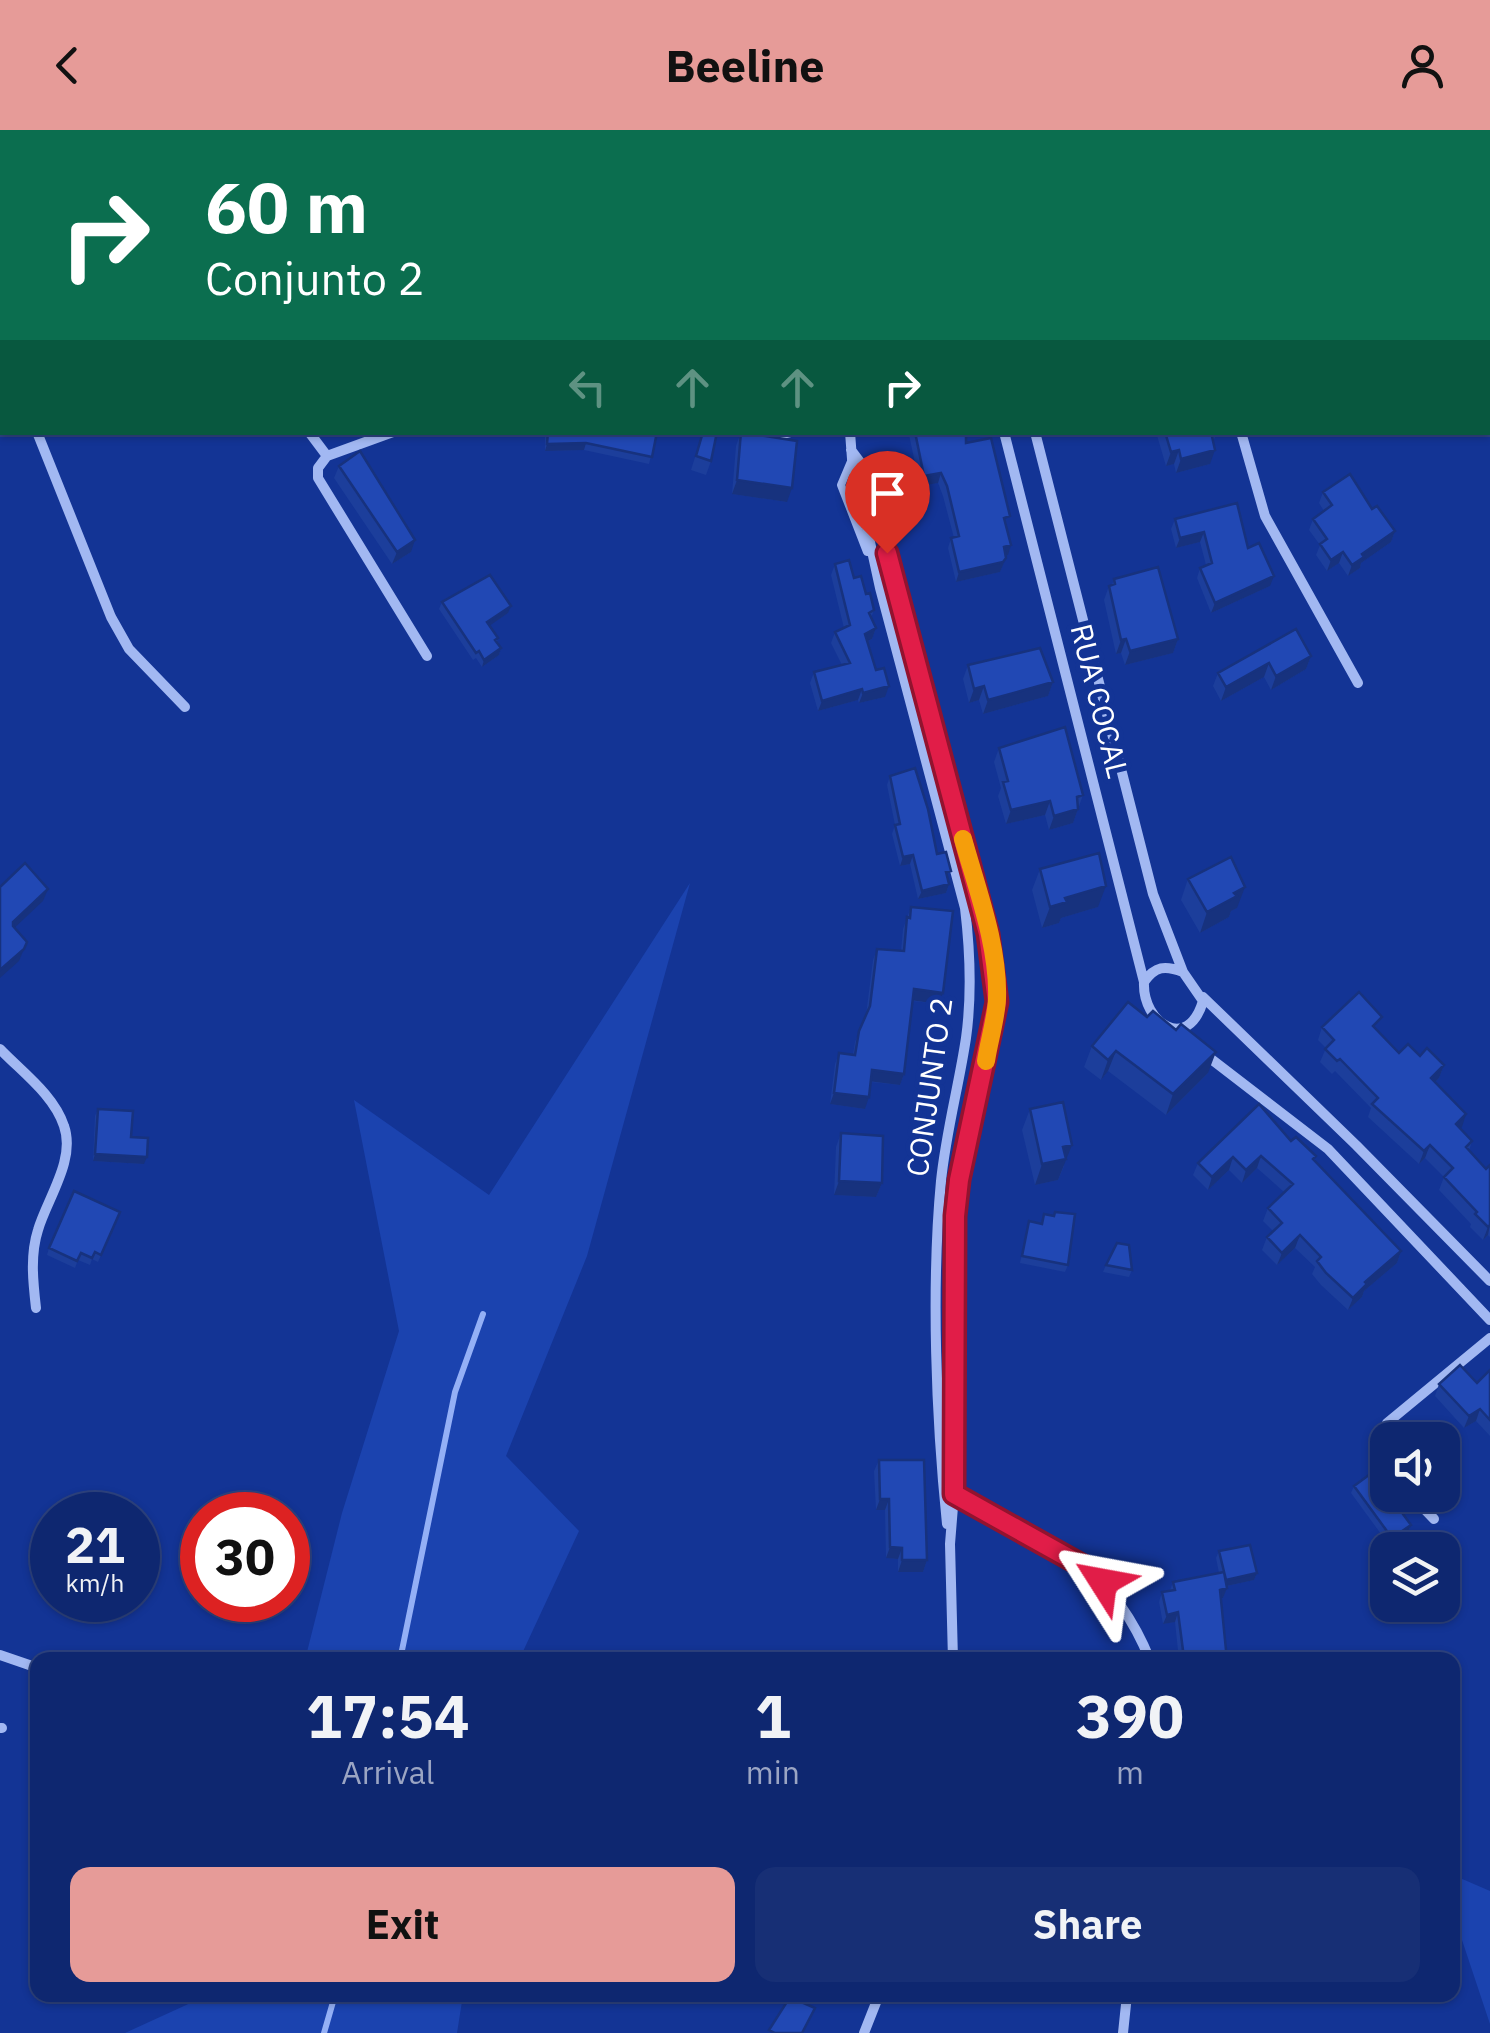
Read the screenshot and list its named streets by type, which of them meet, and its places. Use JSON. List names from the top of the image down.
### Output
{
  "streets": {
    "street": ["RUA COCAL", "CONJUNTO 2"]
  },
  "page": {
    "header": "Beeline",
    "turn": ["60 m", "Conjunto 2"],
    "speed": "21 km/h",
    "limit": "30",
    "eta": [
      "17:54",
      "Arrival",
      "1",
      "min",
      "390",
      "m"
    ],
    "buttons": ["Exit", "Share"]
  }
}
